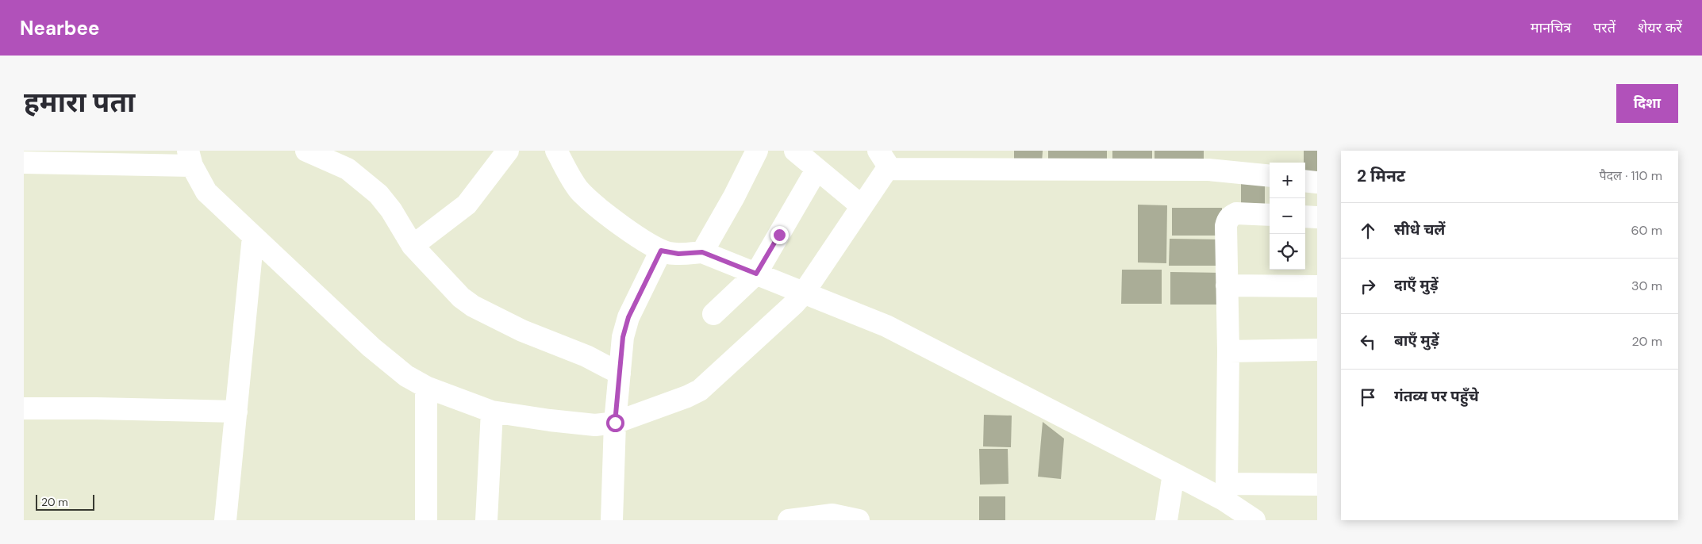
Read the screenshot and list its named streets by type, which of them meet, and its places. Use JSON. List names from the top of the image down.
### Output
{
  "scale_bar": "20 m",
  "page": {
    "header": "Nearbee",
    "nav": ["मानचित्र", "परतें", "शेयर करें"],
    "title": "हमारा पता",
    "buttons": "दिशा",
    "heading": ["2 मिनट", "पैदल · 110 m"],
    "map_buttons": ["+", "−"],
    "list": [
      ["सीधे चलें", "60 m"],
      ["दाएँ मुड़ें", "30 m"],
      ["बाएँ मुड़ें", "20 m"],
      "गंतव्य पर पहुँचे"
    ],
    "scale": "20 m"
  }
}
